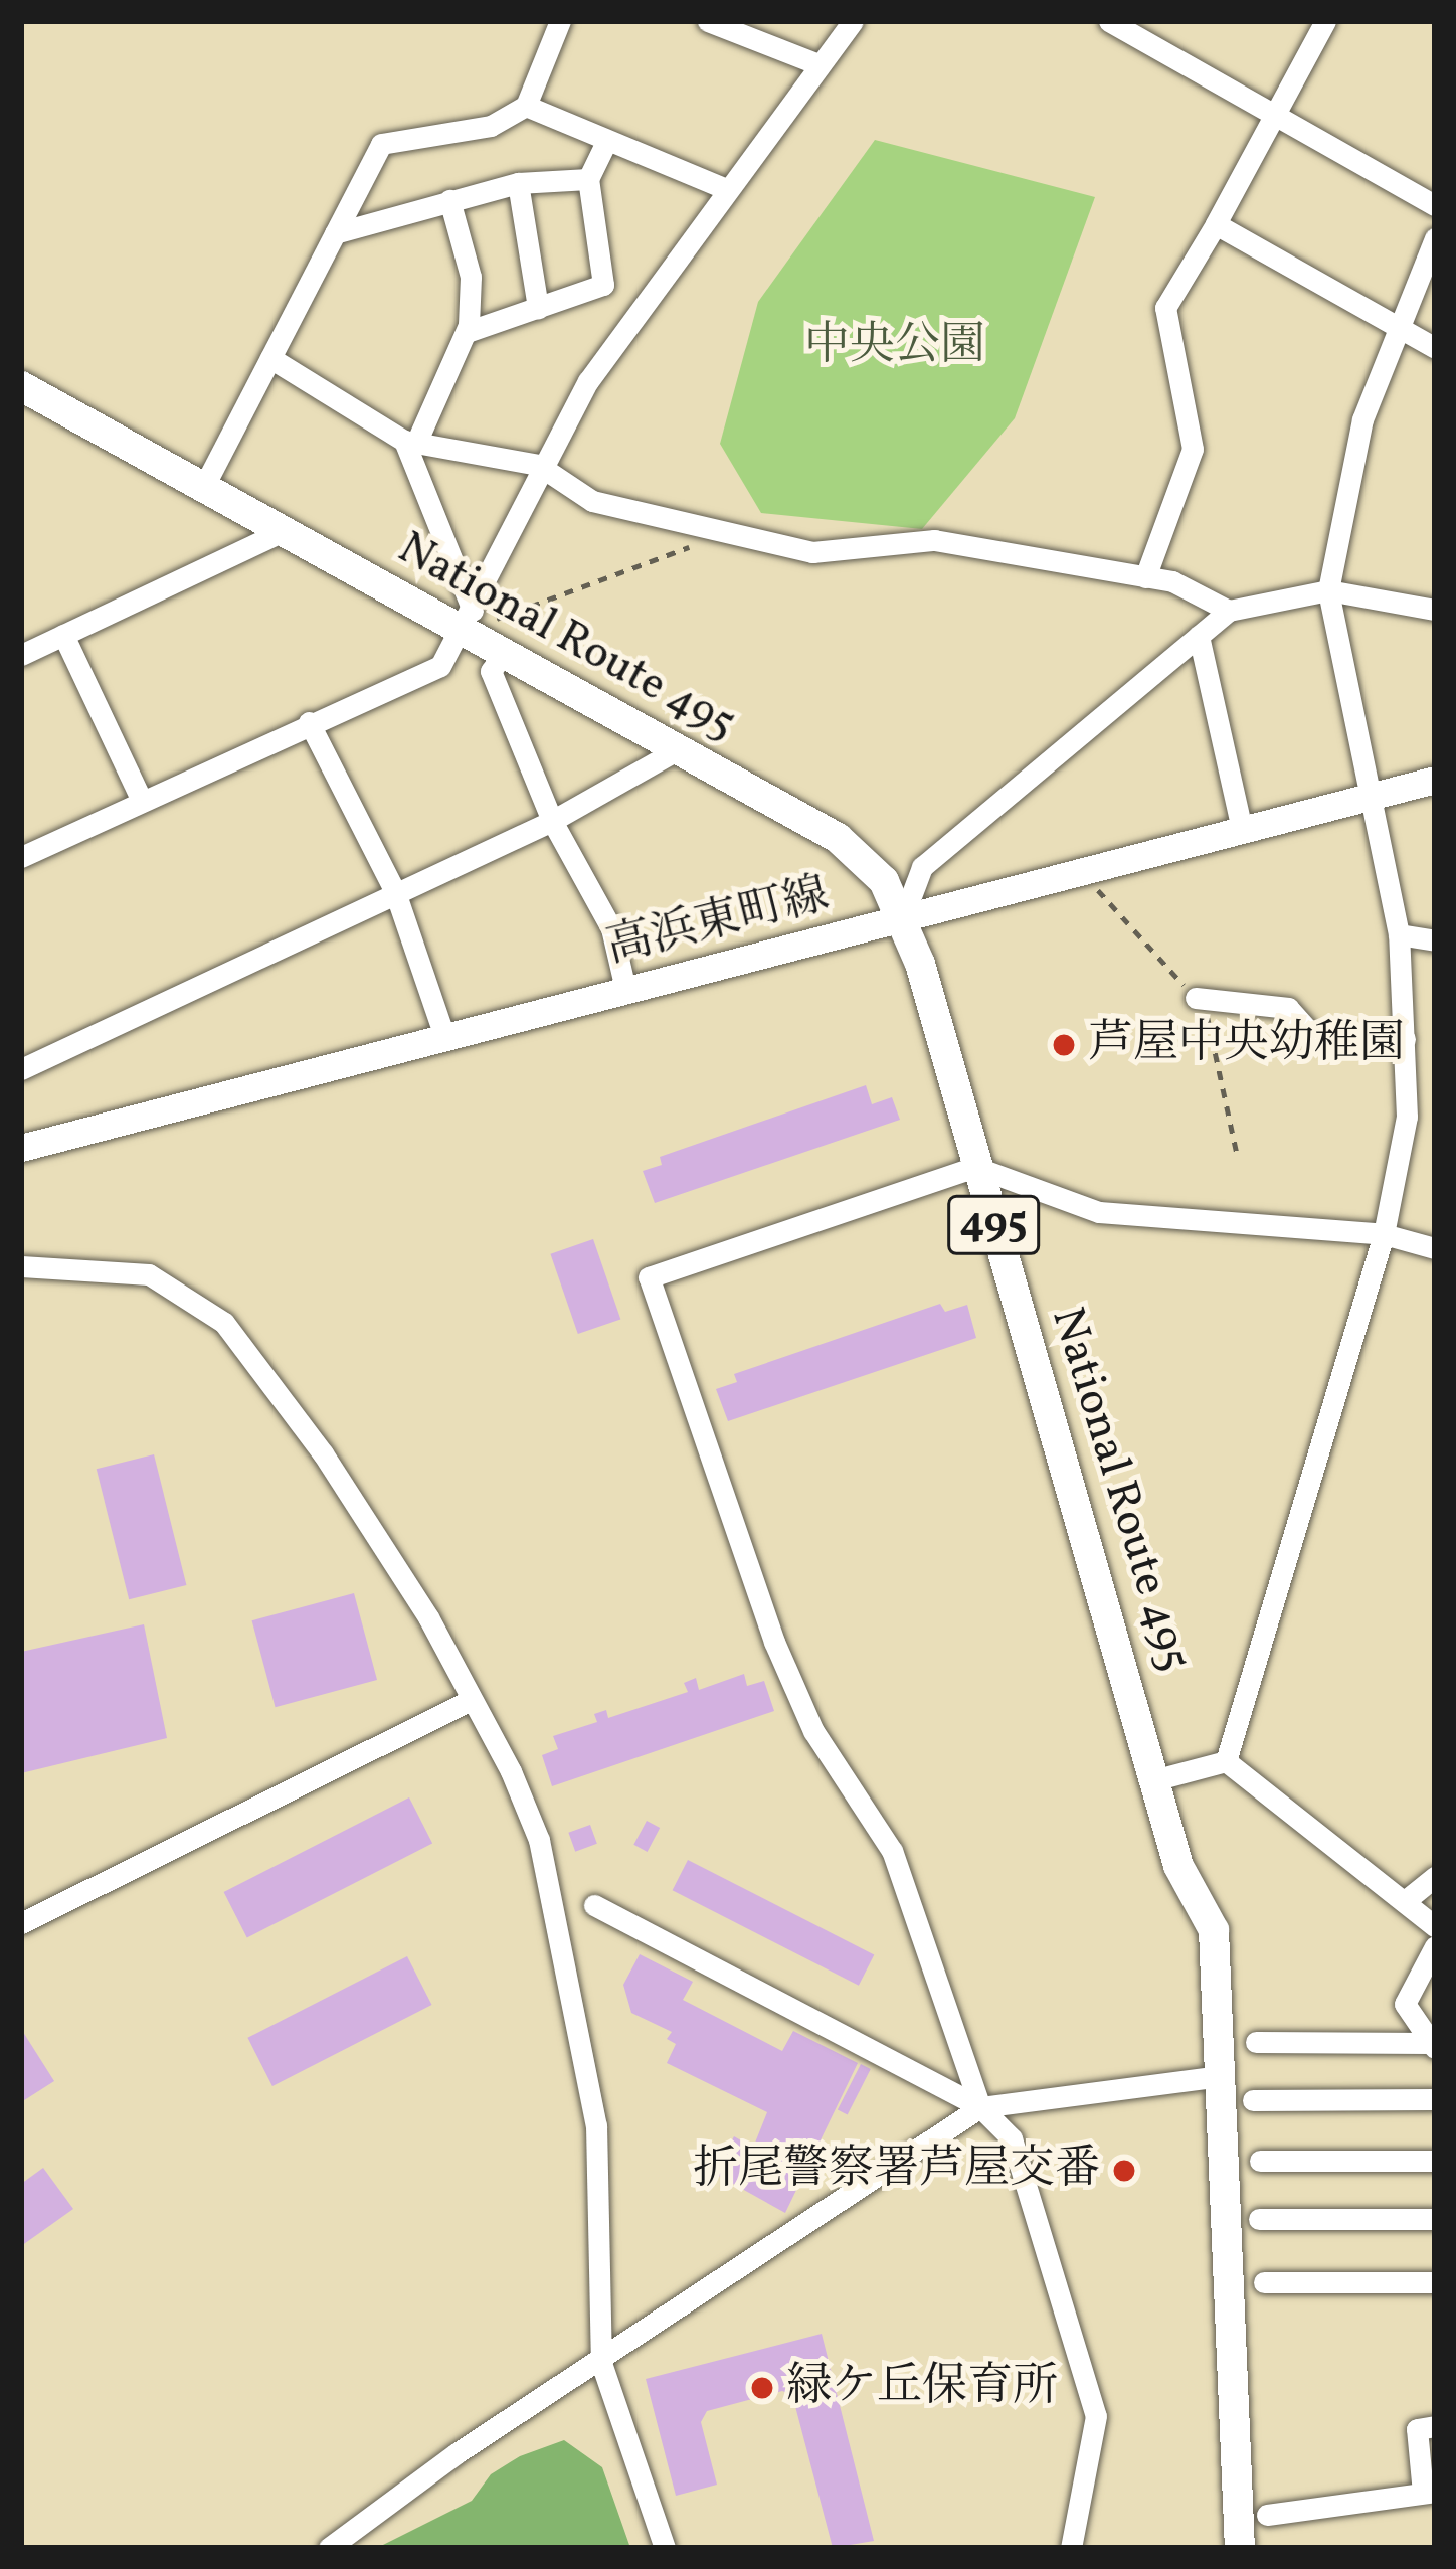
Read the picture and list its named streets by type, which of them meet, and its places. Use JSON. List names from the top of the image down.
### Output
{
  "streets": {
    "highway": ["National Route 495", "495"],
    "main road": ["高浜東町線"]
  },
  "crossings": [
    ["National Route 495", "高浜東町線"]
  ],
  "parks": ["中央公園"],
  "places": ["芦屋中央幼稚園", "折尾警察署芦屋交番", "緑ケ丘保育所"]
}
